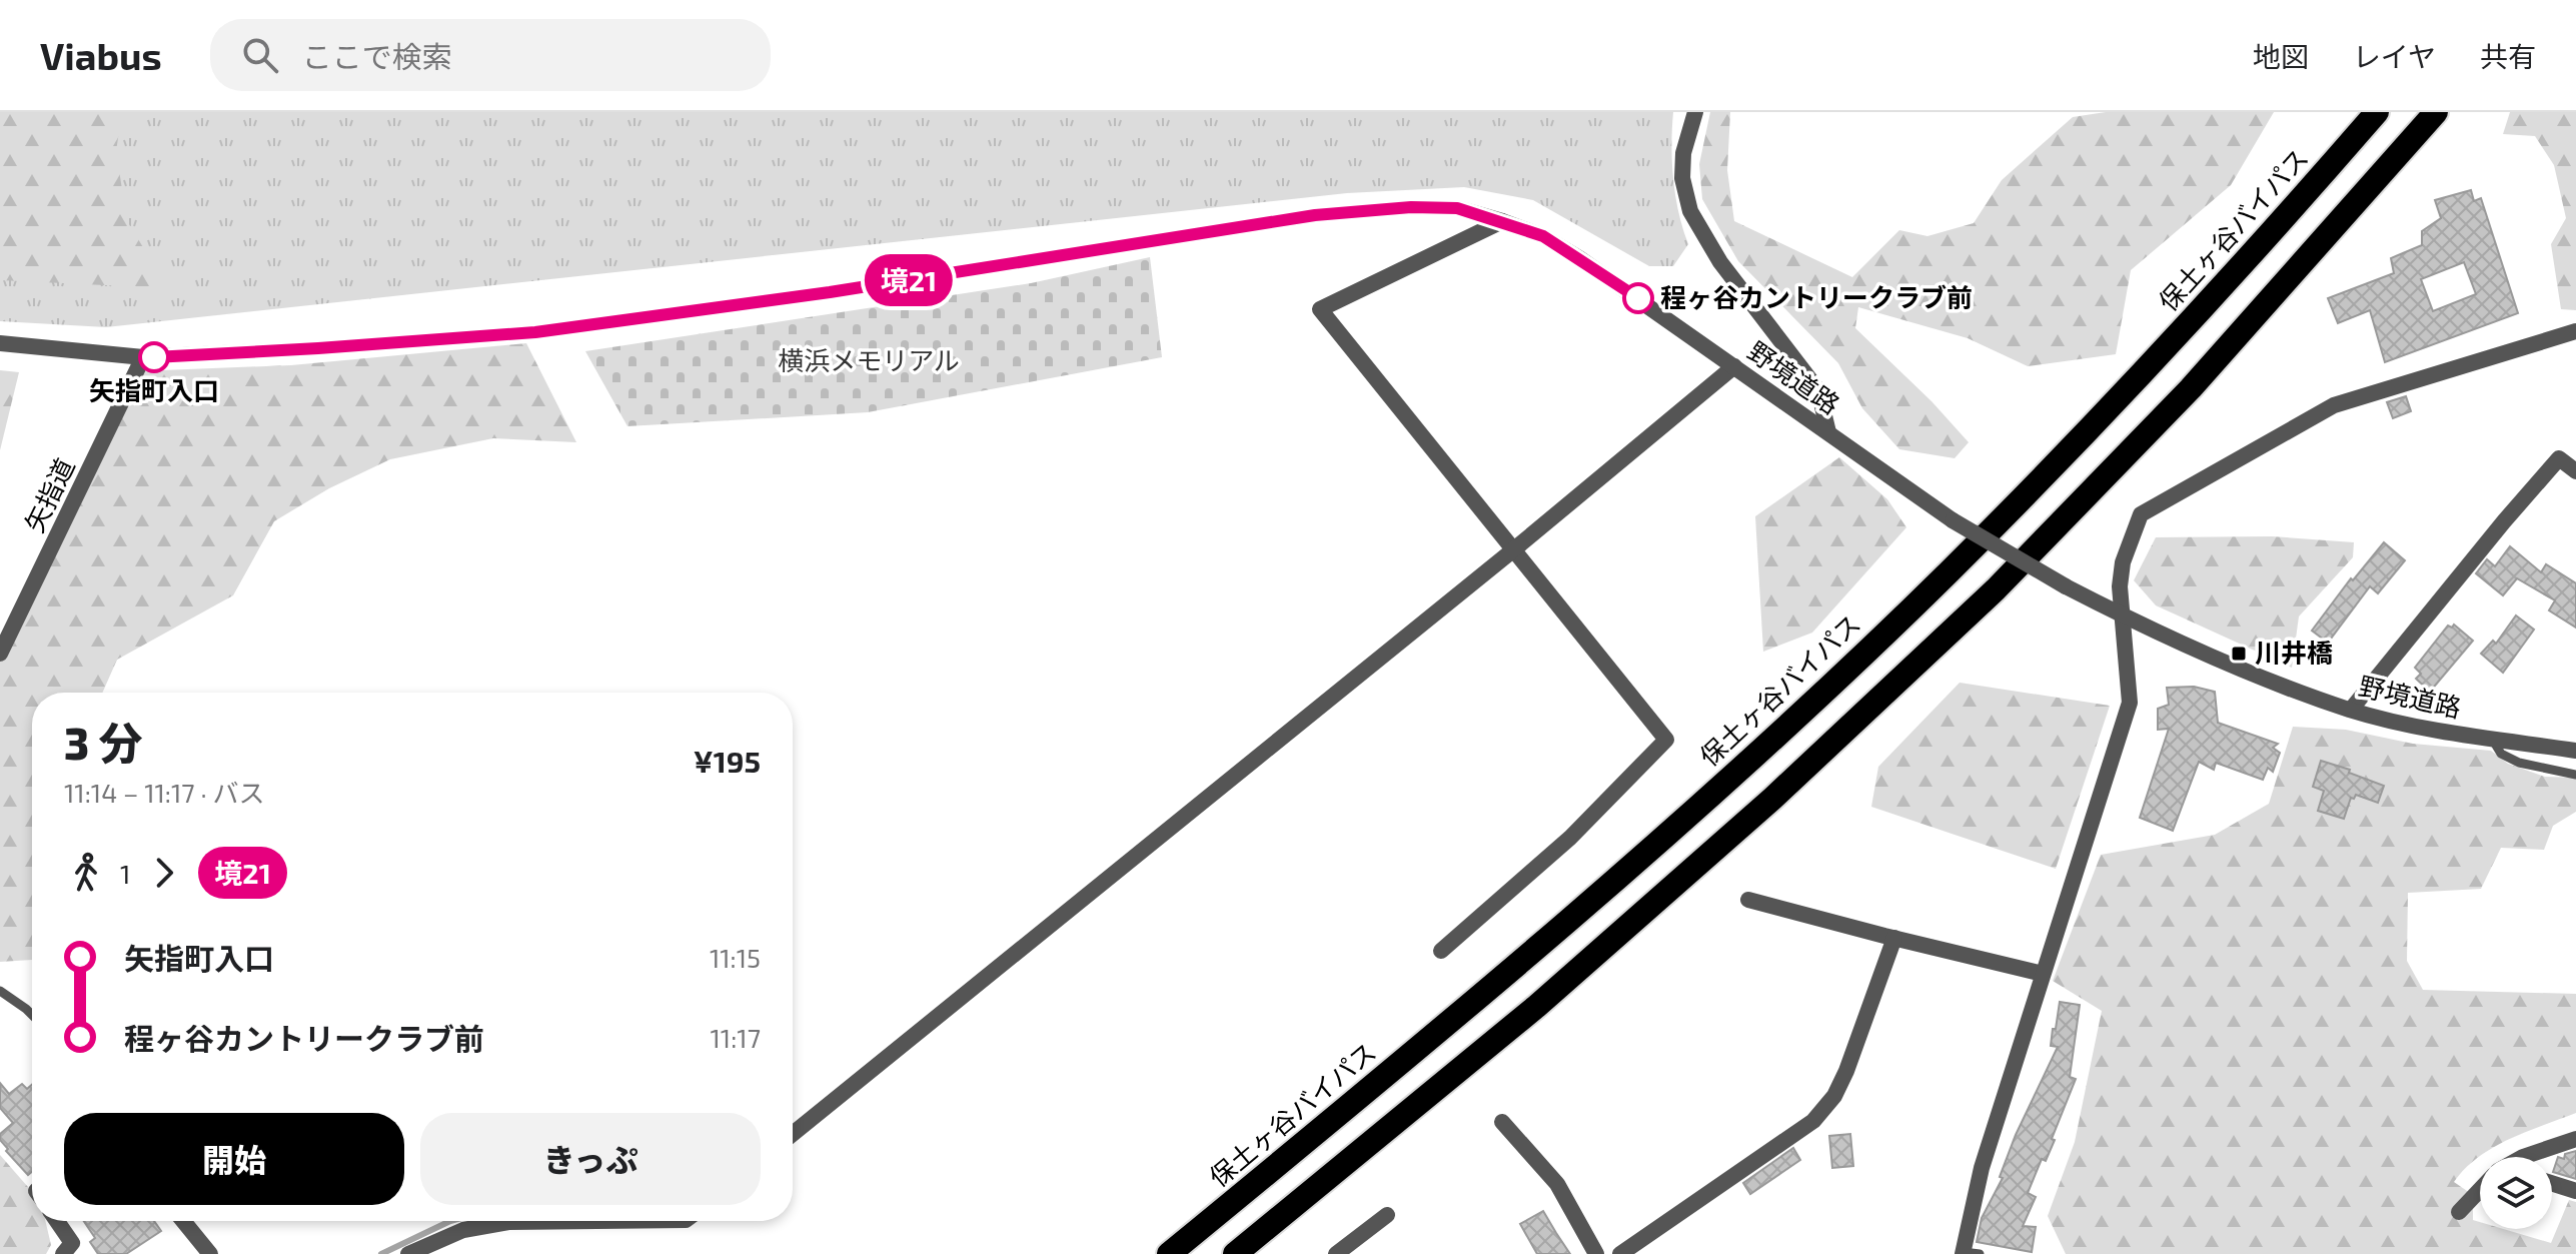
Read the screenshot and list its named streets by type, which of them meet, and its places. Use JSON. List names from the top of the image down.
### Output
{
  "streets": {
    "highway": ["保土ヶ谷バイパス"],
    "street": ["野境道路", "矢指道"]
  },
  "crossings": [
    ["野境道路", "矢指道"]
  ],
  "parks": ["横浜メモリアル"],
  "places": {
    "other": ["程ヶ谷カントリークラブ前", "矢指町入口"],
    "transit": ["川井橋"]
  },
  "lines": ["bus line 境21"],
  "page": {
    "header": "Viabus",
    "search": "ここで検索",
    "nav": ["地図", "レイヤ", "共有"],
    "on_map": "境21",
    "heading": ["3 分", "11:14 – 11:17 · バス", "¥195"],
    "legs": ["1", "境21"],
    "list": [
      {
        "name": "矢指町入口",
        "value": "11:15"
      },
      {
        "name": "程ヶ谷カントリークラブ前",
        "value": "11:17"
      }
    ],
    "buttons": ["開始", "きっぷ"]
  }
}
